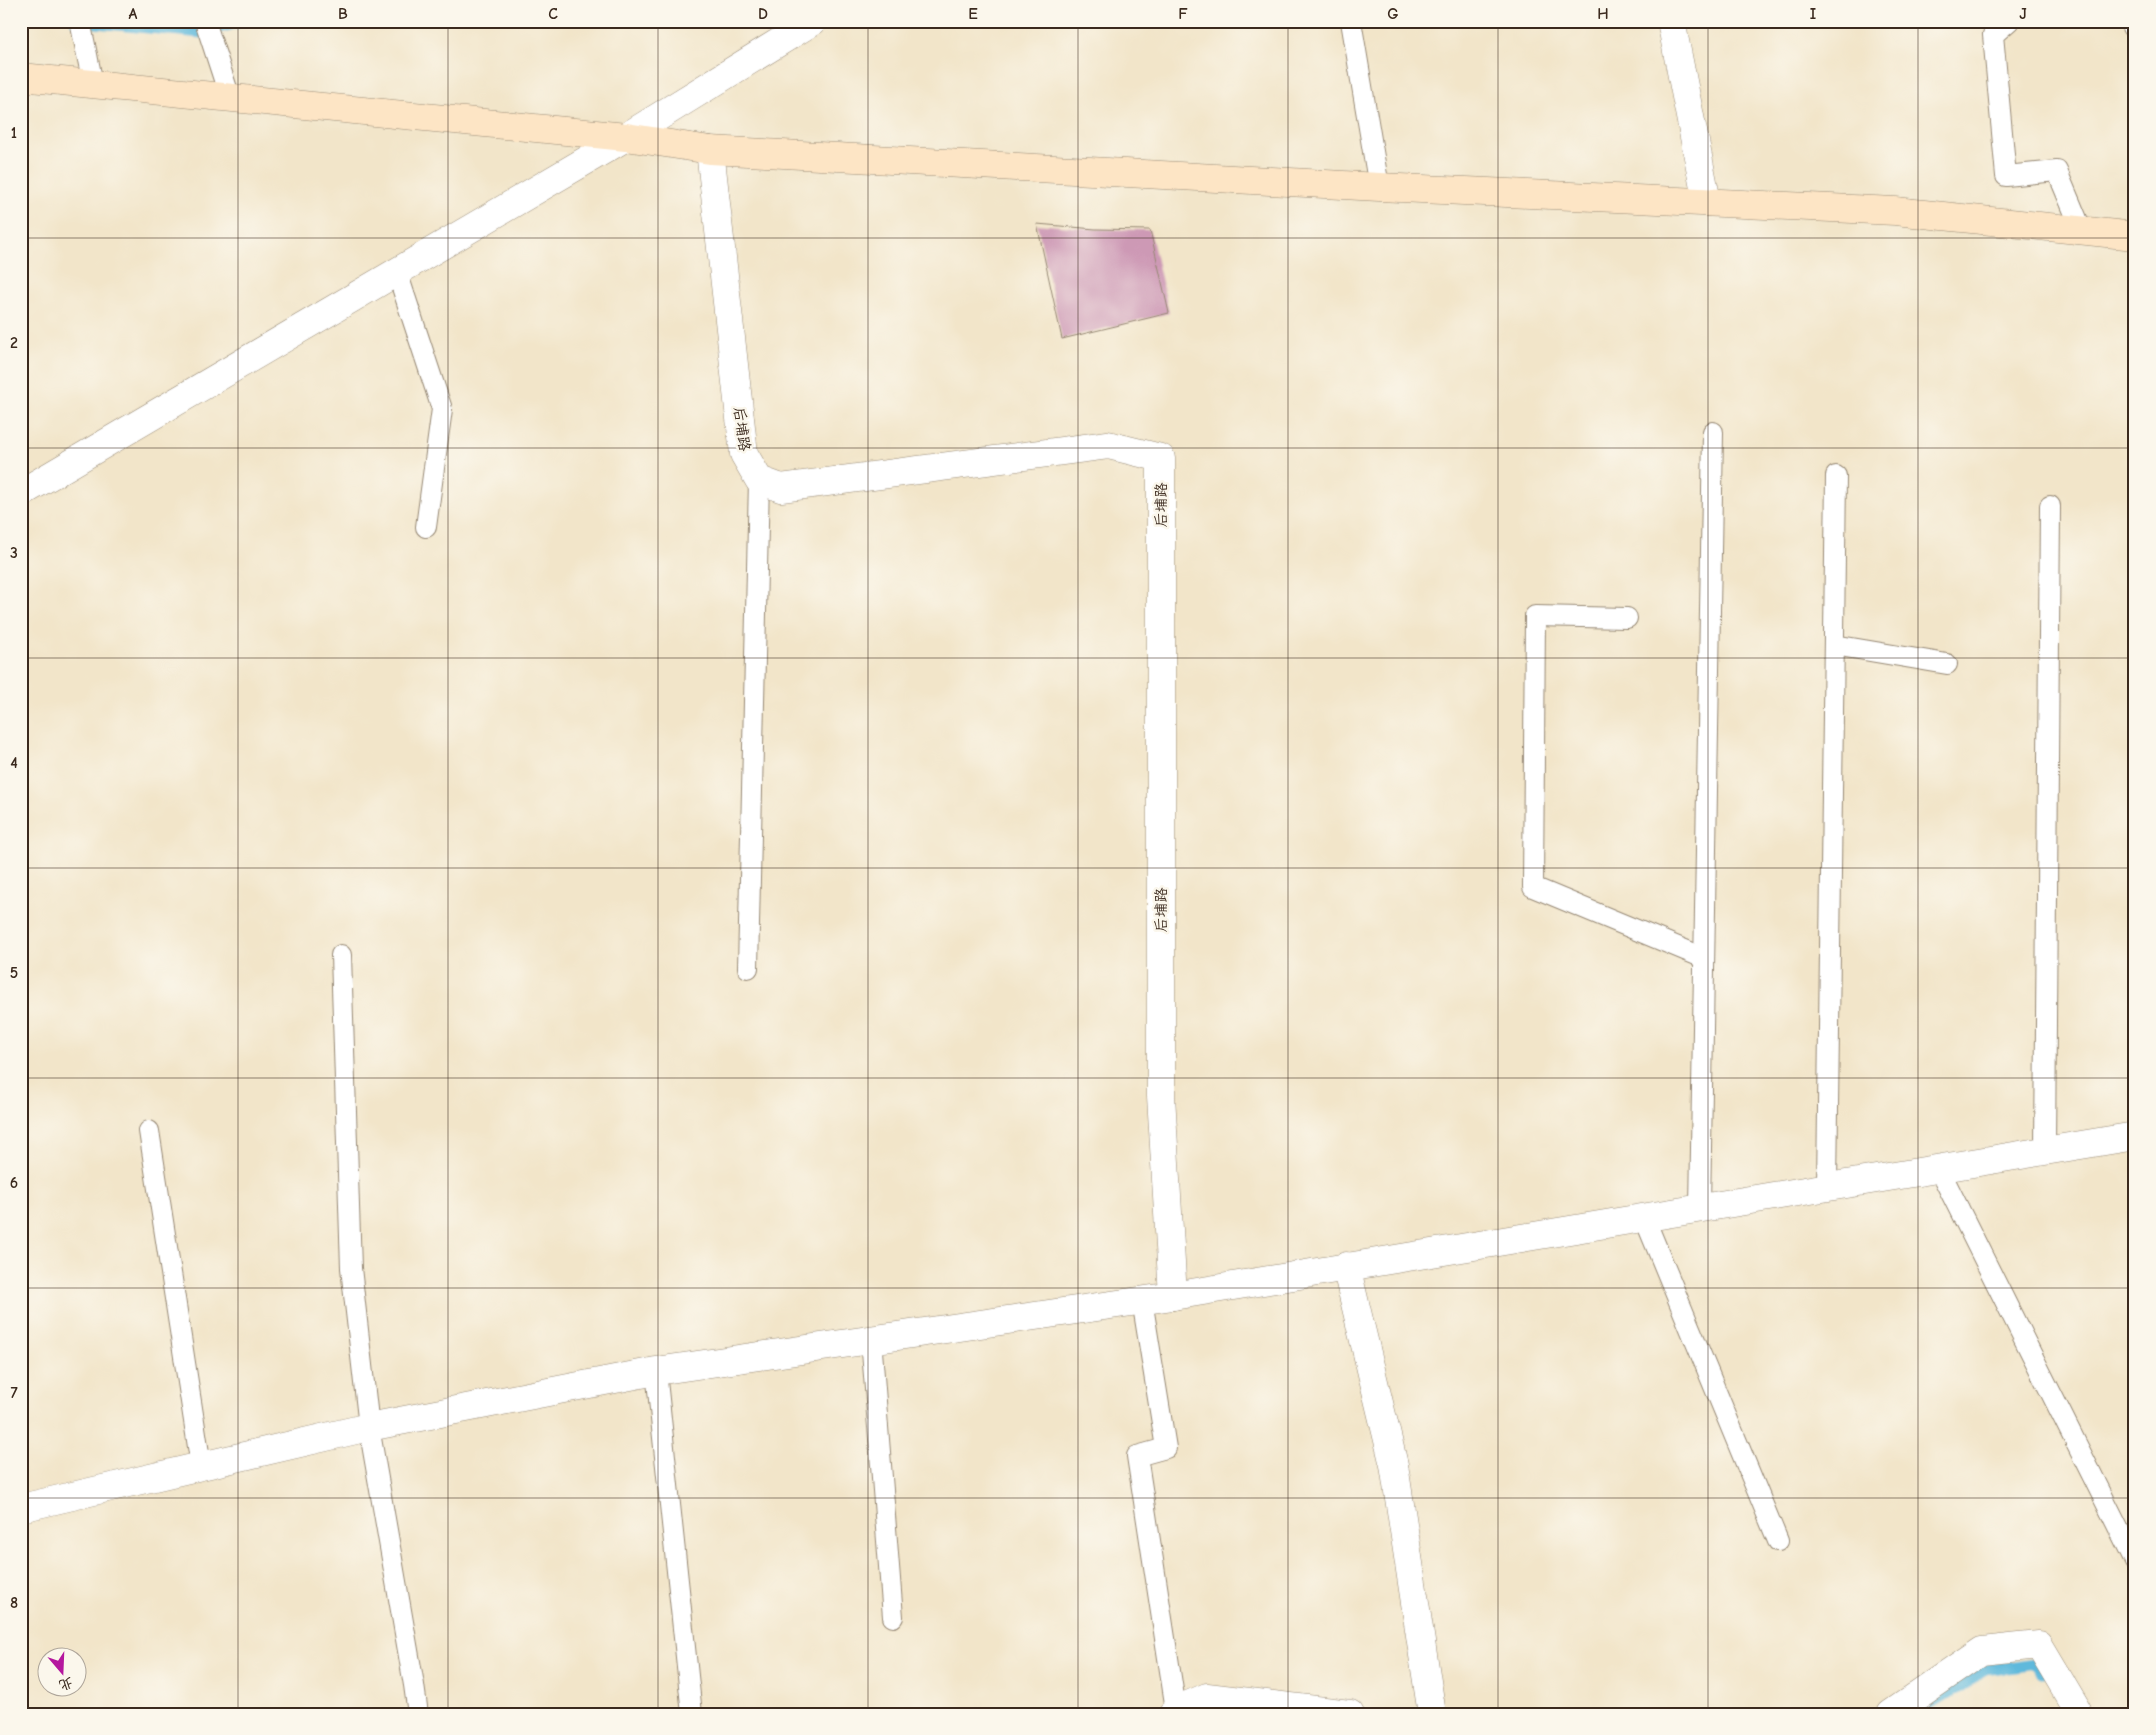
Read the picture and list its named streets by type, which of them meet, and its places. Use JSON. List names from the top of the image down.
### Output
{
  "streets": {
    "street": ["后埔路"]
  },
  "north": "bottom",
  "grid": {
    "columns": [
      "A",
      "B",
      "C",
      "D",
      "E",
      "F",
      "G",
      "H",
      "I",
      "J"
    ],
    "rows": [
      "1",
      "2",
      "3",
      "4",
      "5",
      "6",
      "7",
      "8"
    ]
  }
}
